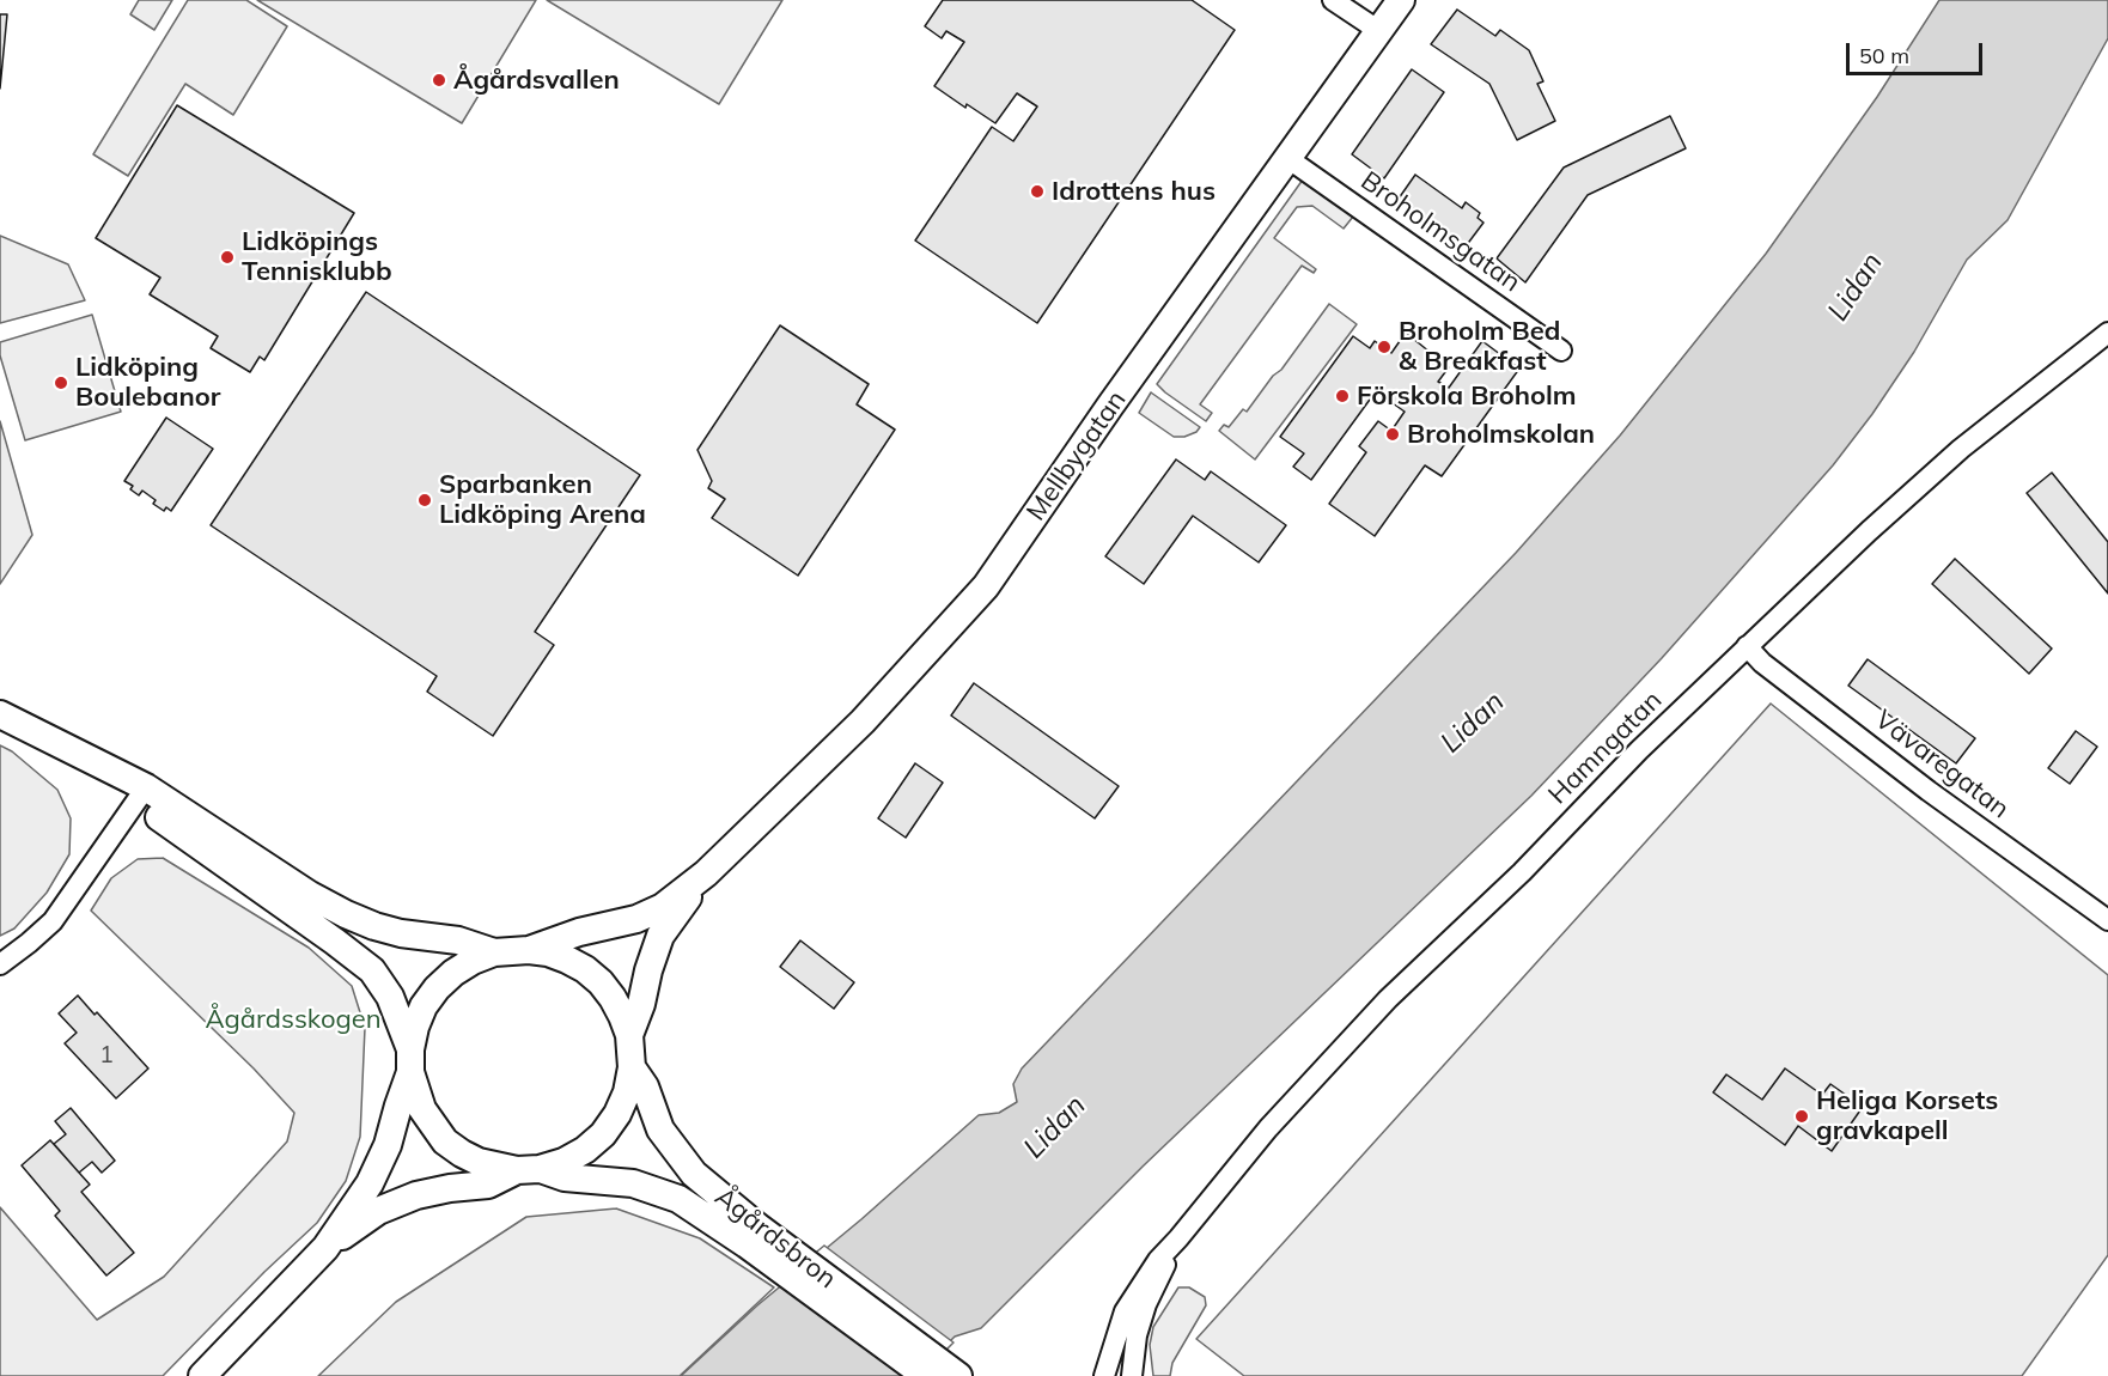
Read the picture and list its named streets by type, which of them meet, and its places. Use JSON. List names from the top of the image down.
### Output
{
  "streets": {
    "main road": ["Mellbygatan", "Ågårdsbron"],
    "street": ["Broholmsgatan", "Hamngatan", "Vävaregatan"]
  },
  "crossings": [
    ["Broholmsgatan", "Mellbygatan"],
    ["Mellbygatan", "Ågårdsbron"],
    ["Hamngatan", "Vävaregatan"]
  ],
  "water": ["Lidan"],
  "parks": ["Ågårdsskogen"],
  "places": [
    "Ågårdsvallen",
    "Idrottens hus",
    "Lidköpings Tennisklubb",
    "Broholm Bed & Breakfast",
    "Lidköping Boulebanor",
    "Förskola Broholm",
    "Broholmskolan",
    "Sparbanken Lidköping Arena",
    "Heliga Korsets gravkapell"
  ],
  "house_numbers": ["1"],
  "scale_bar": "50 m"
}
